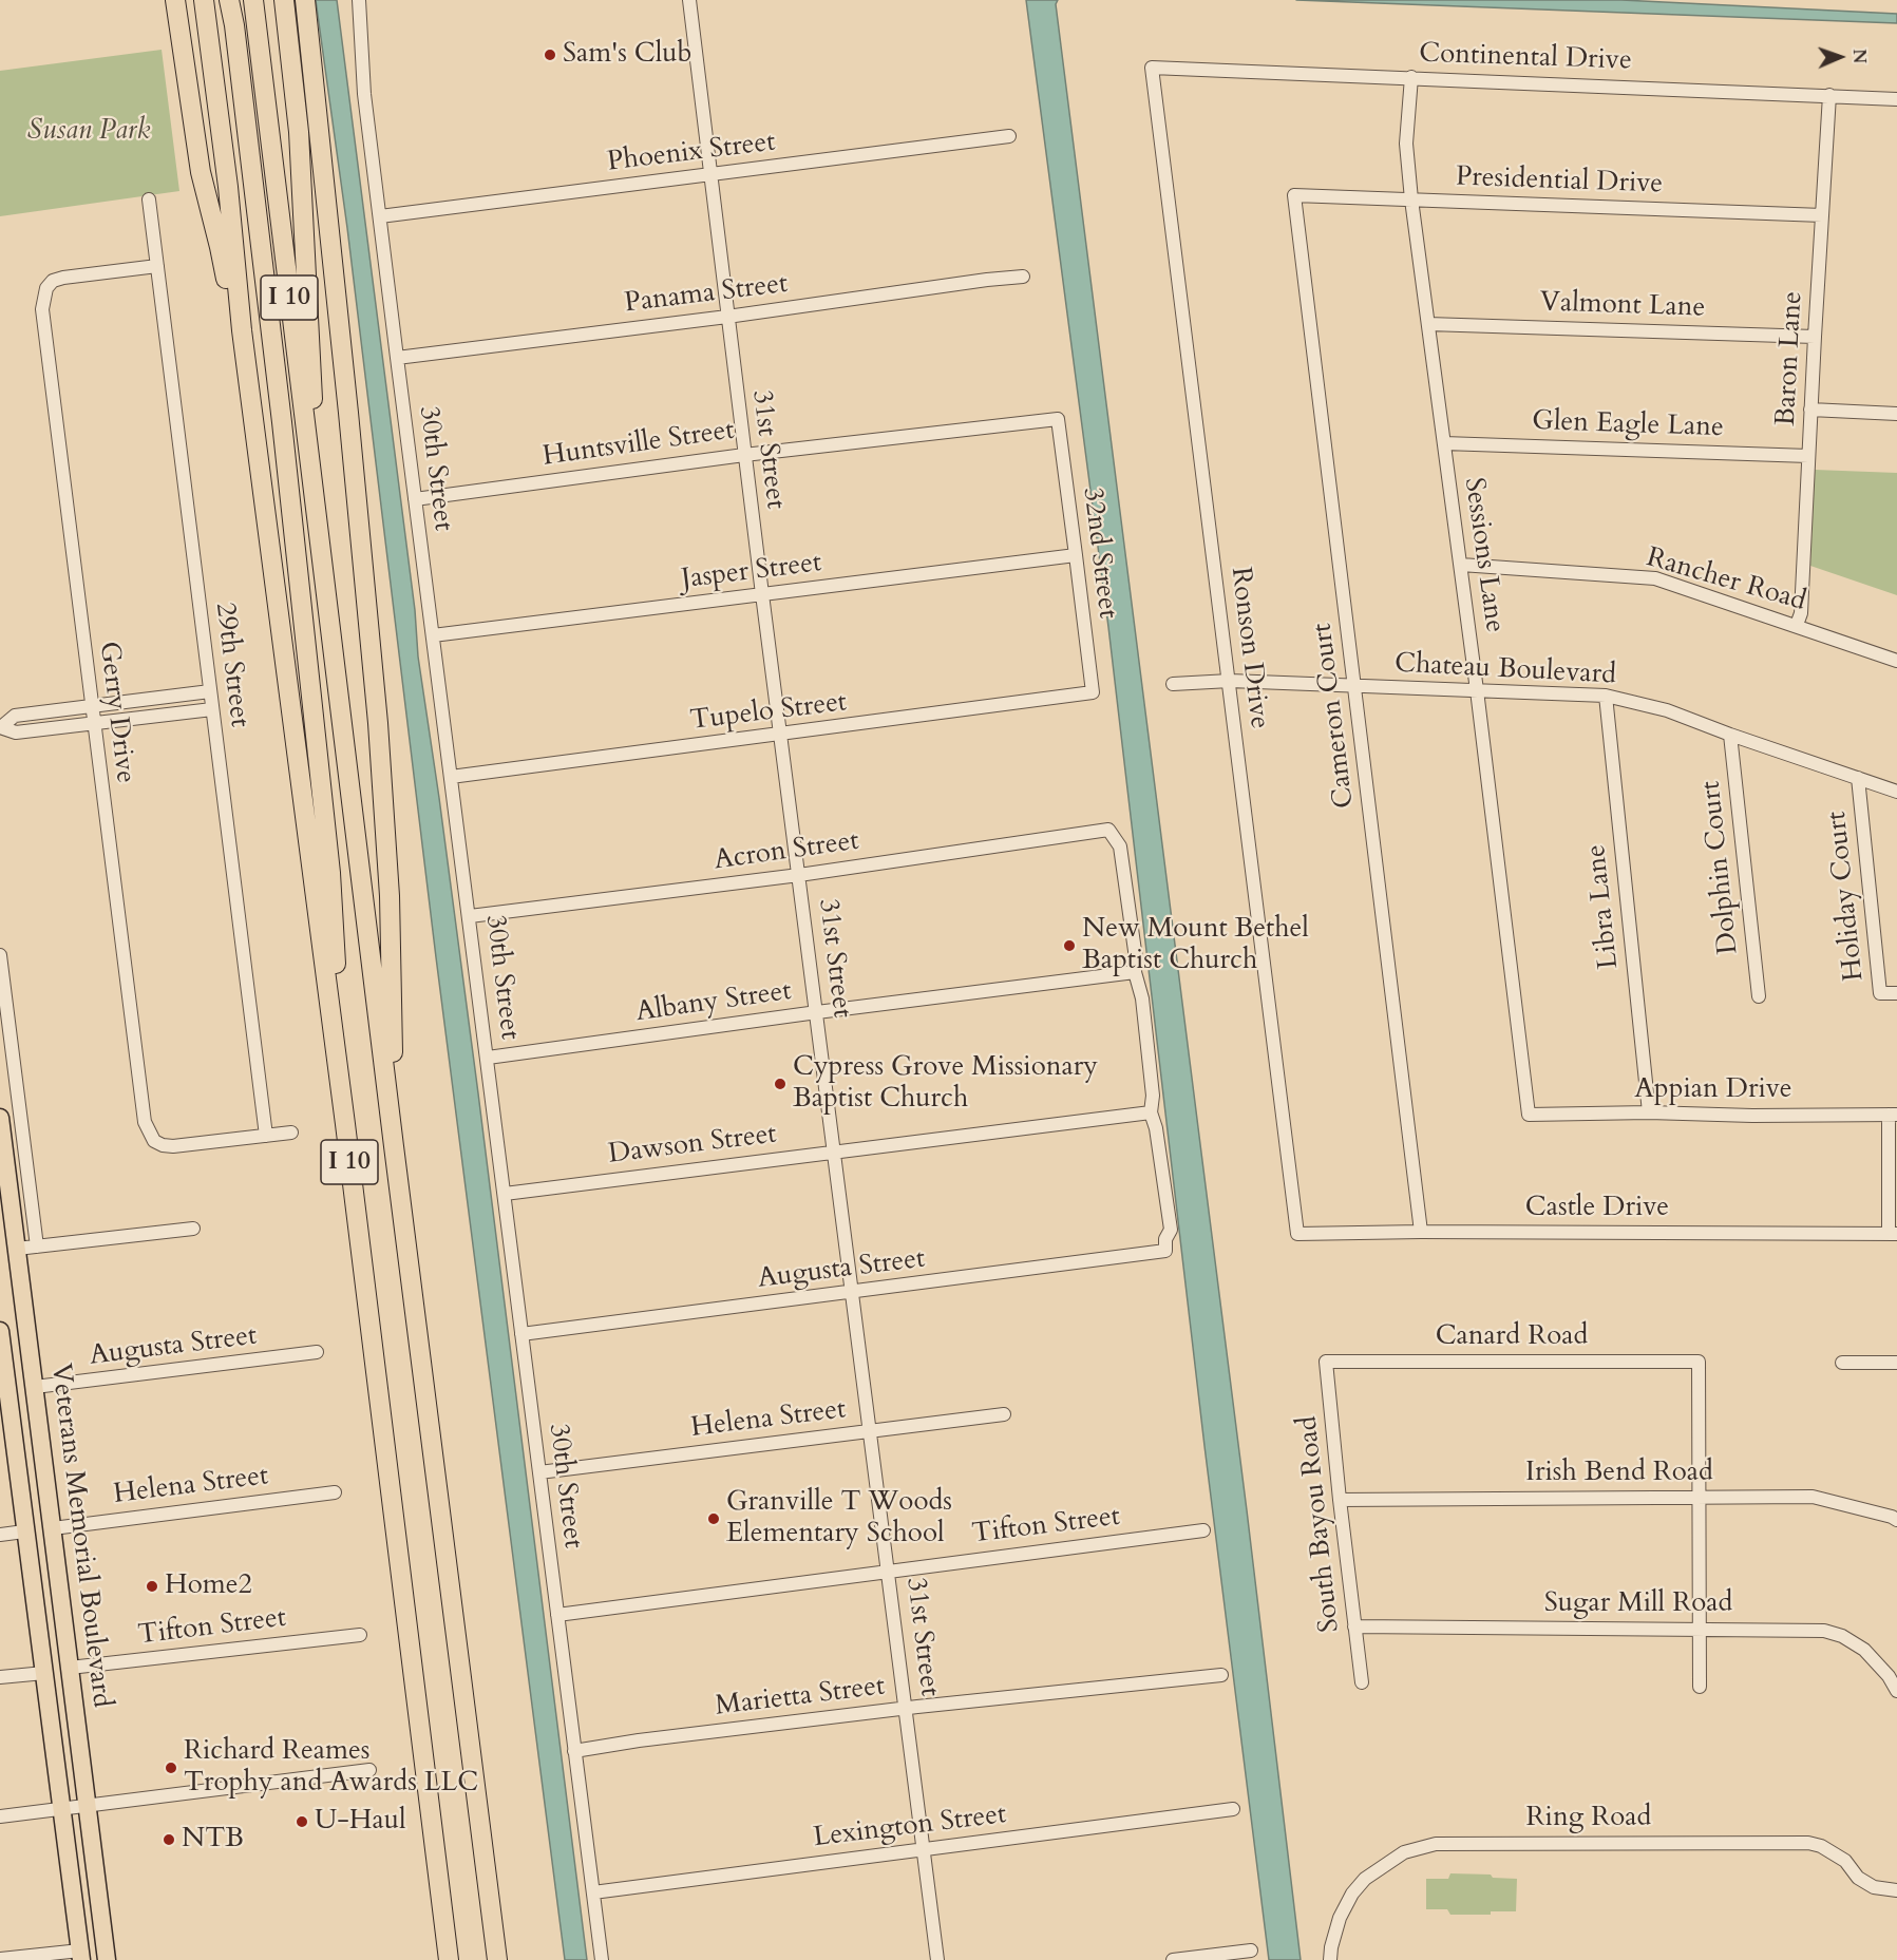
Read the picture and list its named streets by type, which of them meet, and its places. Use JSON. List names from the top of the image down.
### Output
{
  "streets": {
    "highway": ["I 10"],
    "main road": ["Veterans Memorial Boulevard"],
    "street": [
      "Continental Drive",
      "Phoenix Street",
      "Presidential Drive",
      "Panama Street",
      "Valmont Lane",
      "Baron Lane",
      "Glen Eagle Lane",
      "Huntsville Street",
      "31st Street",
      "30th Street",
      "32nd Street",
      "Sessions Lane",
      "Jasper Street",
      "Rancher Road",
      "Ronson Drive",
      "29th Street",
      "Chateau Boulevard",
      "Gerry Drive",
      "Tupelo Street",
      "Cameron Court",
      "Acron Street",
      "Dolphin Court",
      "Holiday Court",
      "Libra Lane",
      "Albany Street",
      "Appian Drive",
      "Dawson Street",
      "Castle Drive",
      "Augusta Street",
      "Canard Road",
      "Helena Street",
      "Irish Bend Road",
      "South Bayou Road",
      "Tifton Street",
      "Sugar Mill Road",
      "Marietta Street",
      "Ring Road",
      "Lexington Street"
    ]
  },
  "crossings": [
    ["Continental Drive", "Baron Lane"],
    ["Continental Drive", "Sessions Lane"],
    ["Continental Drive", "Ronson Drive"],
    ["Phoenix Street", "31st Street"],
    ["Phoenix Street", "30th Street"],
    ["Presidential Drive", "Baron Lane"],
    ["Presidential Drive", "Sessions Lane"],
    ["Presidential Drive", "Cameron Court"],
    ["Panama Street", "31st Street"],
    ["Panama Street", "30th Street"],
    ["Valmont Lane", "Baron Lane"],
    ["Valmont Lane", "Sessions Lane"],
    ["Baron Lane", "Glen Eagle Lane"],
    ["Baron Lane", "Rancher Road"],
    ["Glen Eagle Lane", "Sessions Lane"],
    ["Huntsville Street", "31st Street"],
    ["Huntsville Street", "30th Street"],
    ["Huntsville Street", "32nd Street"],
    ["31st Street", "Jasper Street"],
    ["31st Street", "Tupelo Street"],
    ["31st Street", "Acron Street"],
    ["31st Street", "Albany Street"],
    ["31st Street", "Dawson Street"],
    ["31st Street", "Augusta Street"],
    ["31st Street", "Helena Street"],
    ["31st Street", "Tifton Street"],
    ["31st Street", "Marietta Street"],
    ["31st Street", "Lexington Street"],
    ["30th Street", "Jasper Street"],
    ["30th Street", "Tupelo Street"],
    ["30th Street", "Acron Street"],
    ["30th Street", "Albany Street"],
    ["30th Street", "Dawson Street"],
    ["30th Street", "Augusta Street"],
    ["30th Street", "Helena Street"],
    ["30th Street", "Tifton Street"],
    ["30th Street", "Marietta Street"],
    ["30th Street", "Lexington Street"],
    ["32nd Street", "Jasper Street"],
    ["32nd Street", "Tupelo Street"],
    ["Sessions Lane", "Rancher Road"],
    ["Sessions Lane", "Chateau Boulevard"],
    ["Sessions Lane", "Appian Drive"],
    ["Ronson Drive", "Chateau Boulevard"],
    ["Ronson Drive", "Castle Drive"],
    ["29th Street", "Gerry Drive"],
    ["Chateau Boulevard", "Cameron Court"],
    ["Chateau Boulevard", "Dolphin Court"],
    ["Chateau Boulevard", "Holiday Court"],
    ["Chateau Boulevard", "Libra Lane"],
    ["Cameron Court", "Castle Drive"],
    ["Acron Street", "Albany Street"],
    ["Libra Lane", "Appian Drive"],
    ["Dawson Street", "Augusta Street"],
    ["Augusta Street", "Veterans Memorial Boulevard"],
    ["Canard Road", "Irish Bend Road"],
    ["Canard Road", "South Bayou Road"],
    ["Helena Street", "Veterans Memorial Boulevard"],
    ["Irish Bend Road", "South Bayou Road"],
    ["South Bayou Road", "Sugar Mill Road"],
    ["Tifton Street", "Veterans Memorial Boulevard"]
  ],
  "parks": ["Susan Park"],
  "places": [
    "Sam's Club",
    "New Mount Bethel Baptist Church",
    "Cypress Grove Missionary Baptist Church",
    "Granville T Woods Elementary School",
    "Home2",
    "Richard Reames Trophy and Awards LLC",
    "U-Haul",
    "NTB"
  ],
  "north": "right"
}
